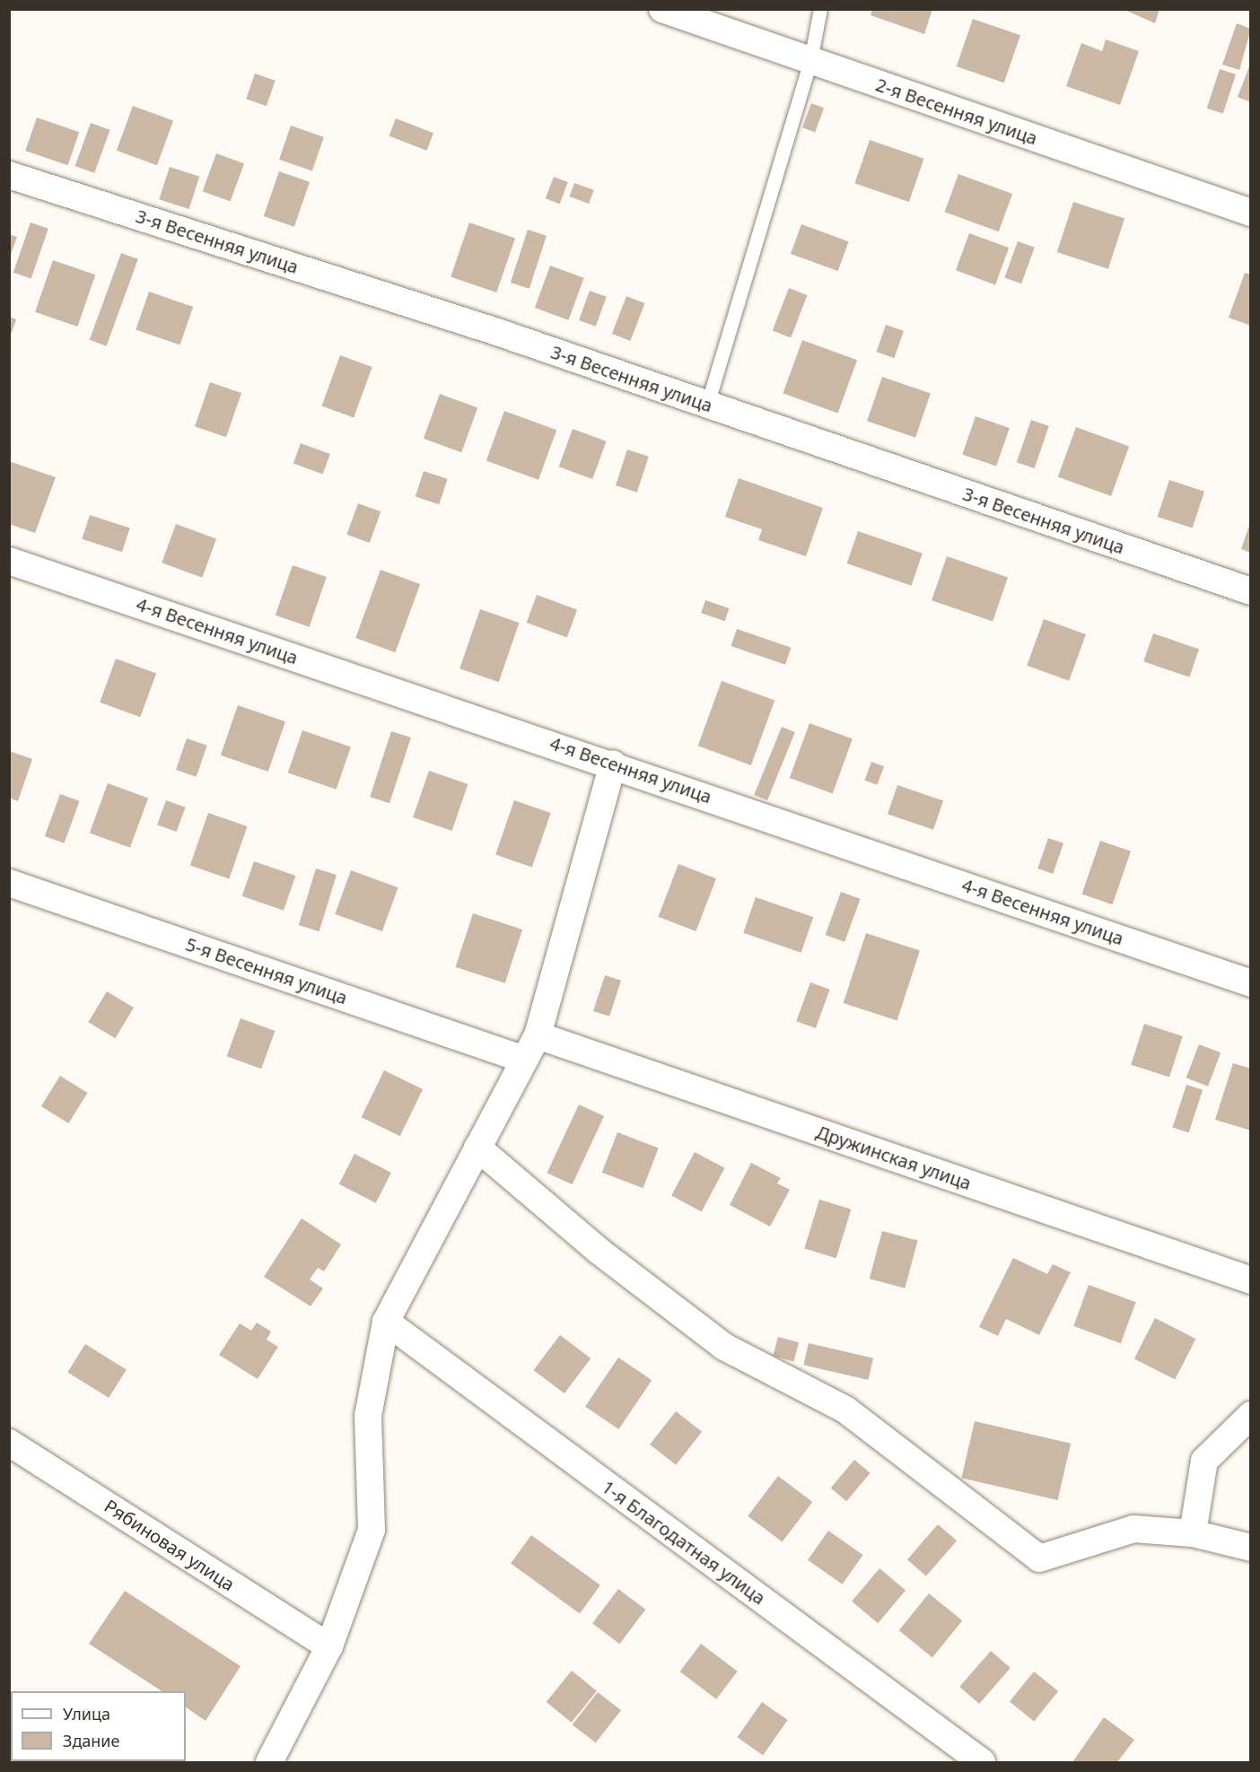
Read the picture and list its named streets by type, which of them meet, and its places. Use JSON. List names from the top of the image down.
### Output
{
  "streets": {
    "street": [
      "2-я Весенняя улица",
      "3-я Весенняя улица",
      "4-я Весенняя улица",
      "5-я Весенняя улица",
      "Дружинская улица",
      "1-я Благодатная улица",
      "Рябиновая улица"
    ]
  },
  "legend": ["Улица", "Здание"]
}
